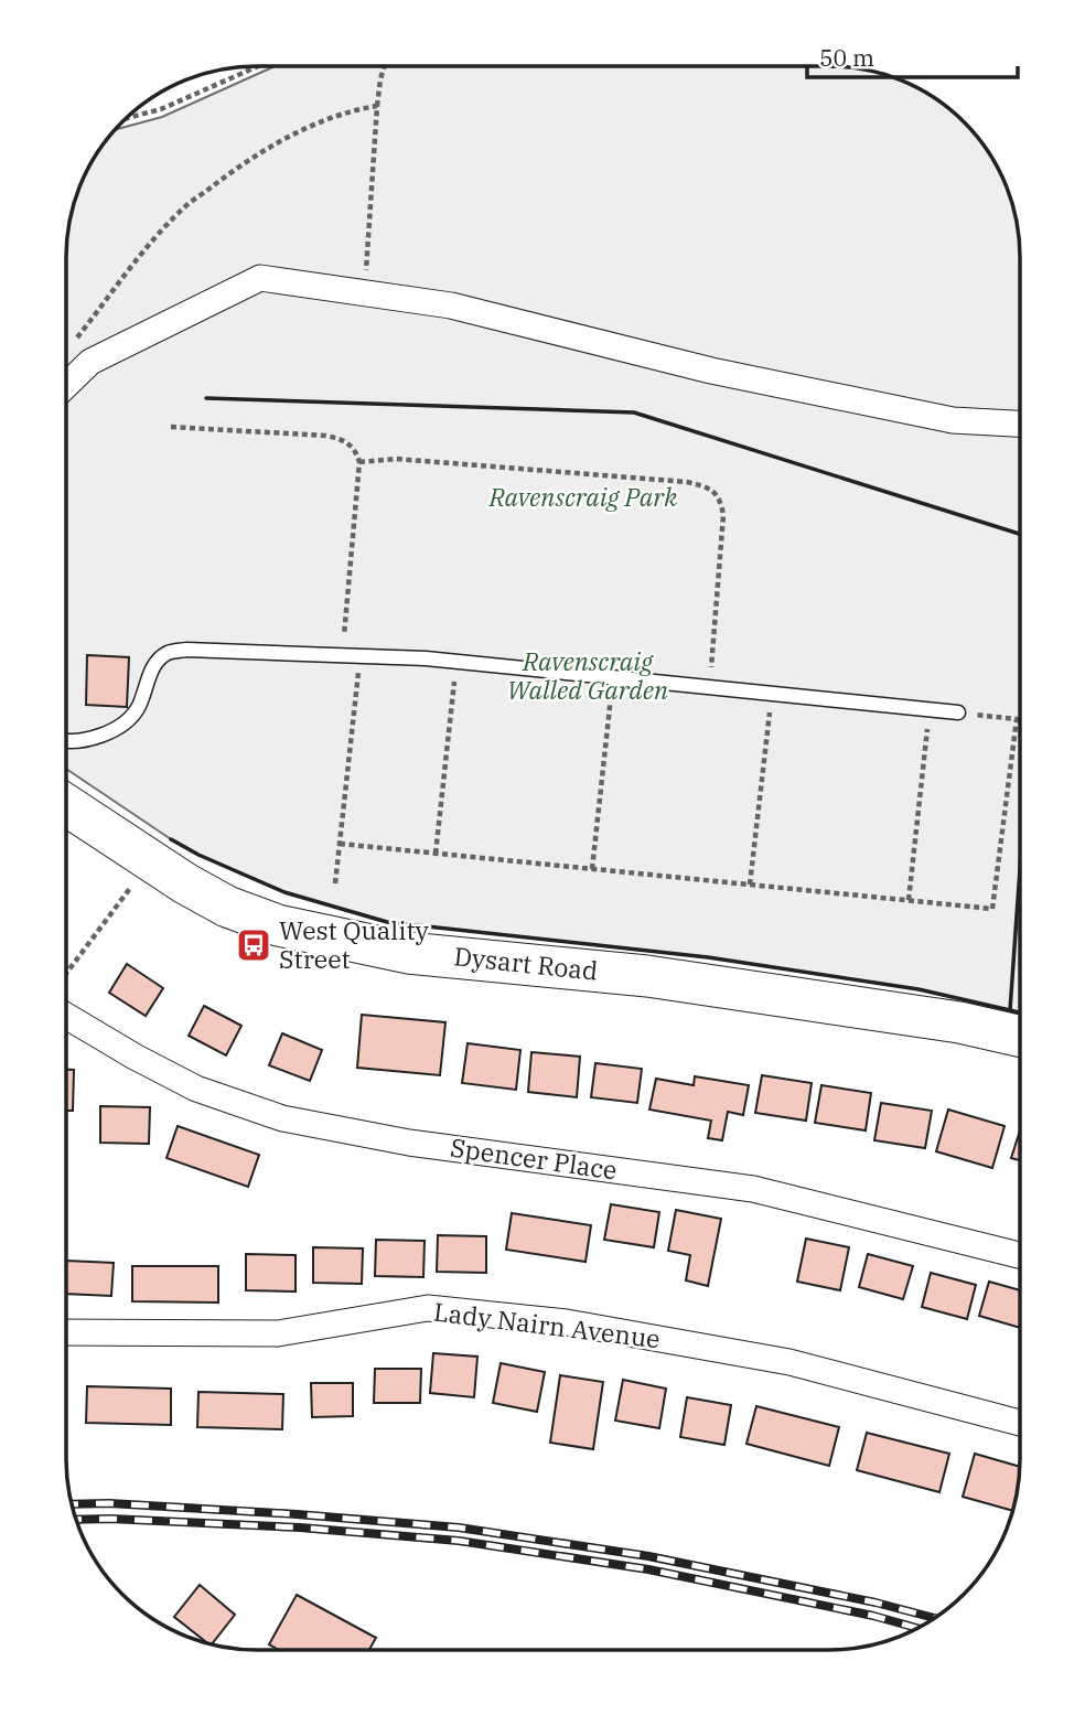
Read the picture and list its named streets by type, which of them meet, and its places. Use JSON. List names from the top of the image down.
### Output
{
  "streets": {
    "main road": ["Dysart Road"],
    "street": ["Spencer Place", "Lady Nairn Avenue"]
  },
  "parks": ["Ravenscraig Park", "Ravenscraig Walled Garden"],
  "places": {
    "bus stop": ["West Quality Street"]
  },
  "scale_bar": "50 m"
}
